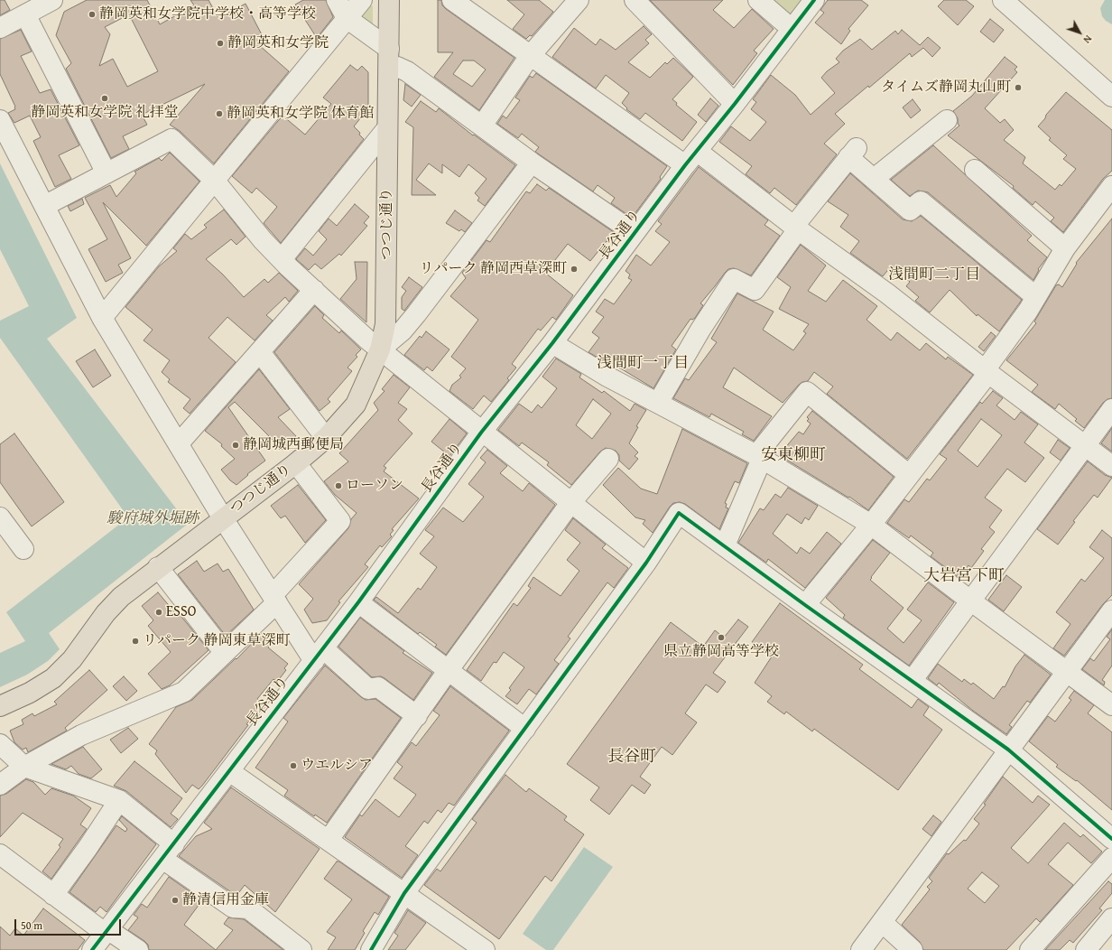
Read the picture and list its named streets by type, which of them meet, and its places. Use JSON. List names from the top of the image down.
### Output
{
  "streets": {
    "main road": ["つつじ通り"],
    "street": ["長谷通り"]
  },
  "districts": [
    "浅間町二丁目",
    "浅間町一丁目",
    "安東柳町",
    "大岩宮下町",
    "長谷町"
  ],
  "water": ["駿府城外堀跡"],
  "places": [
    "静岡英和女学院中学校・高等学校",
    "静岡英和女学院",
    "タイムズ静岡丸山町",
    "静岡英和女学院 礼拝堂",
    "静岡英和女学院 体育館",
    "リパーク 静岡西草深町",
    "静岡城西郵便局",
    "ローソン",
    "ESSO",
    "県立静岡高等学校",
    "リパーク 静岡東草深町",
    "ウエルシア",
    "静清信用金庫"
  ],
  "scale_bar": "50 m",
  "north": "bottom right"
}
